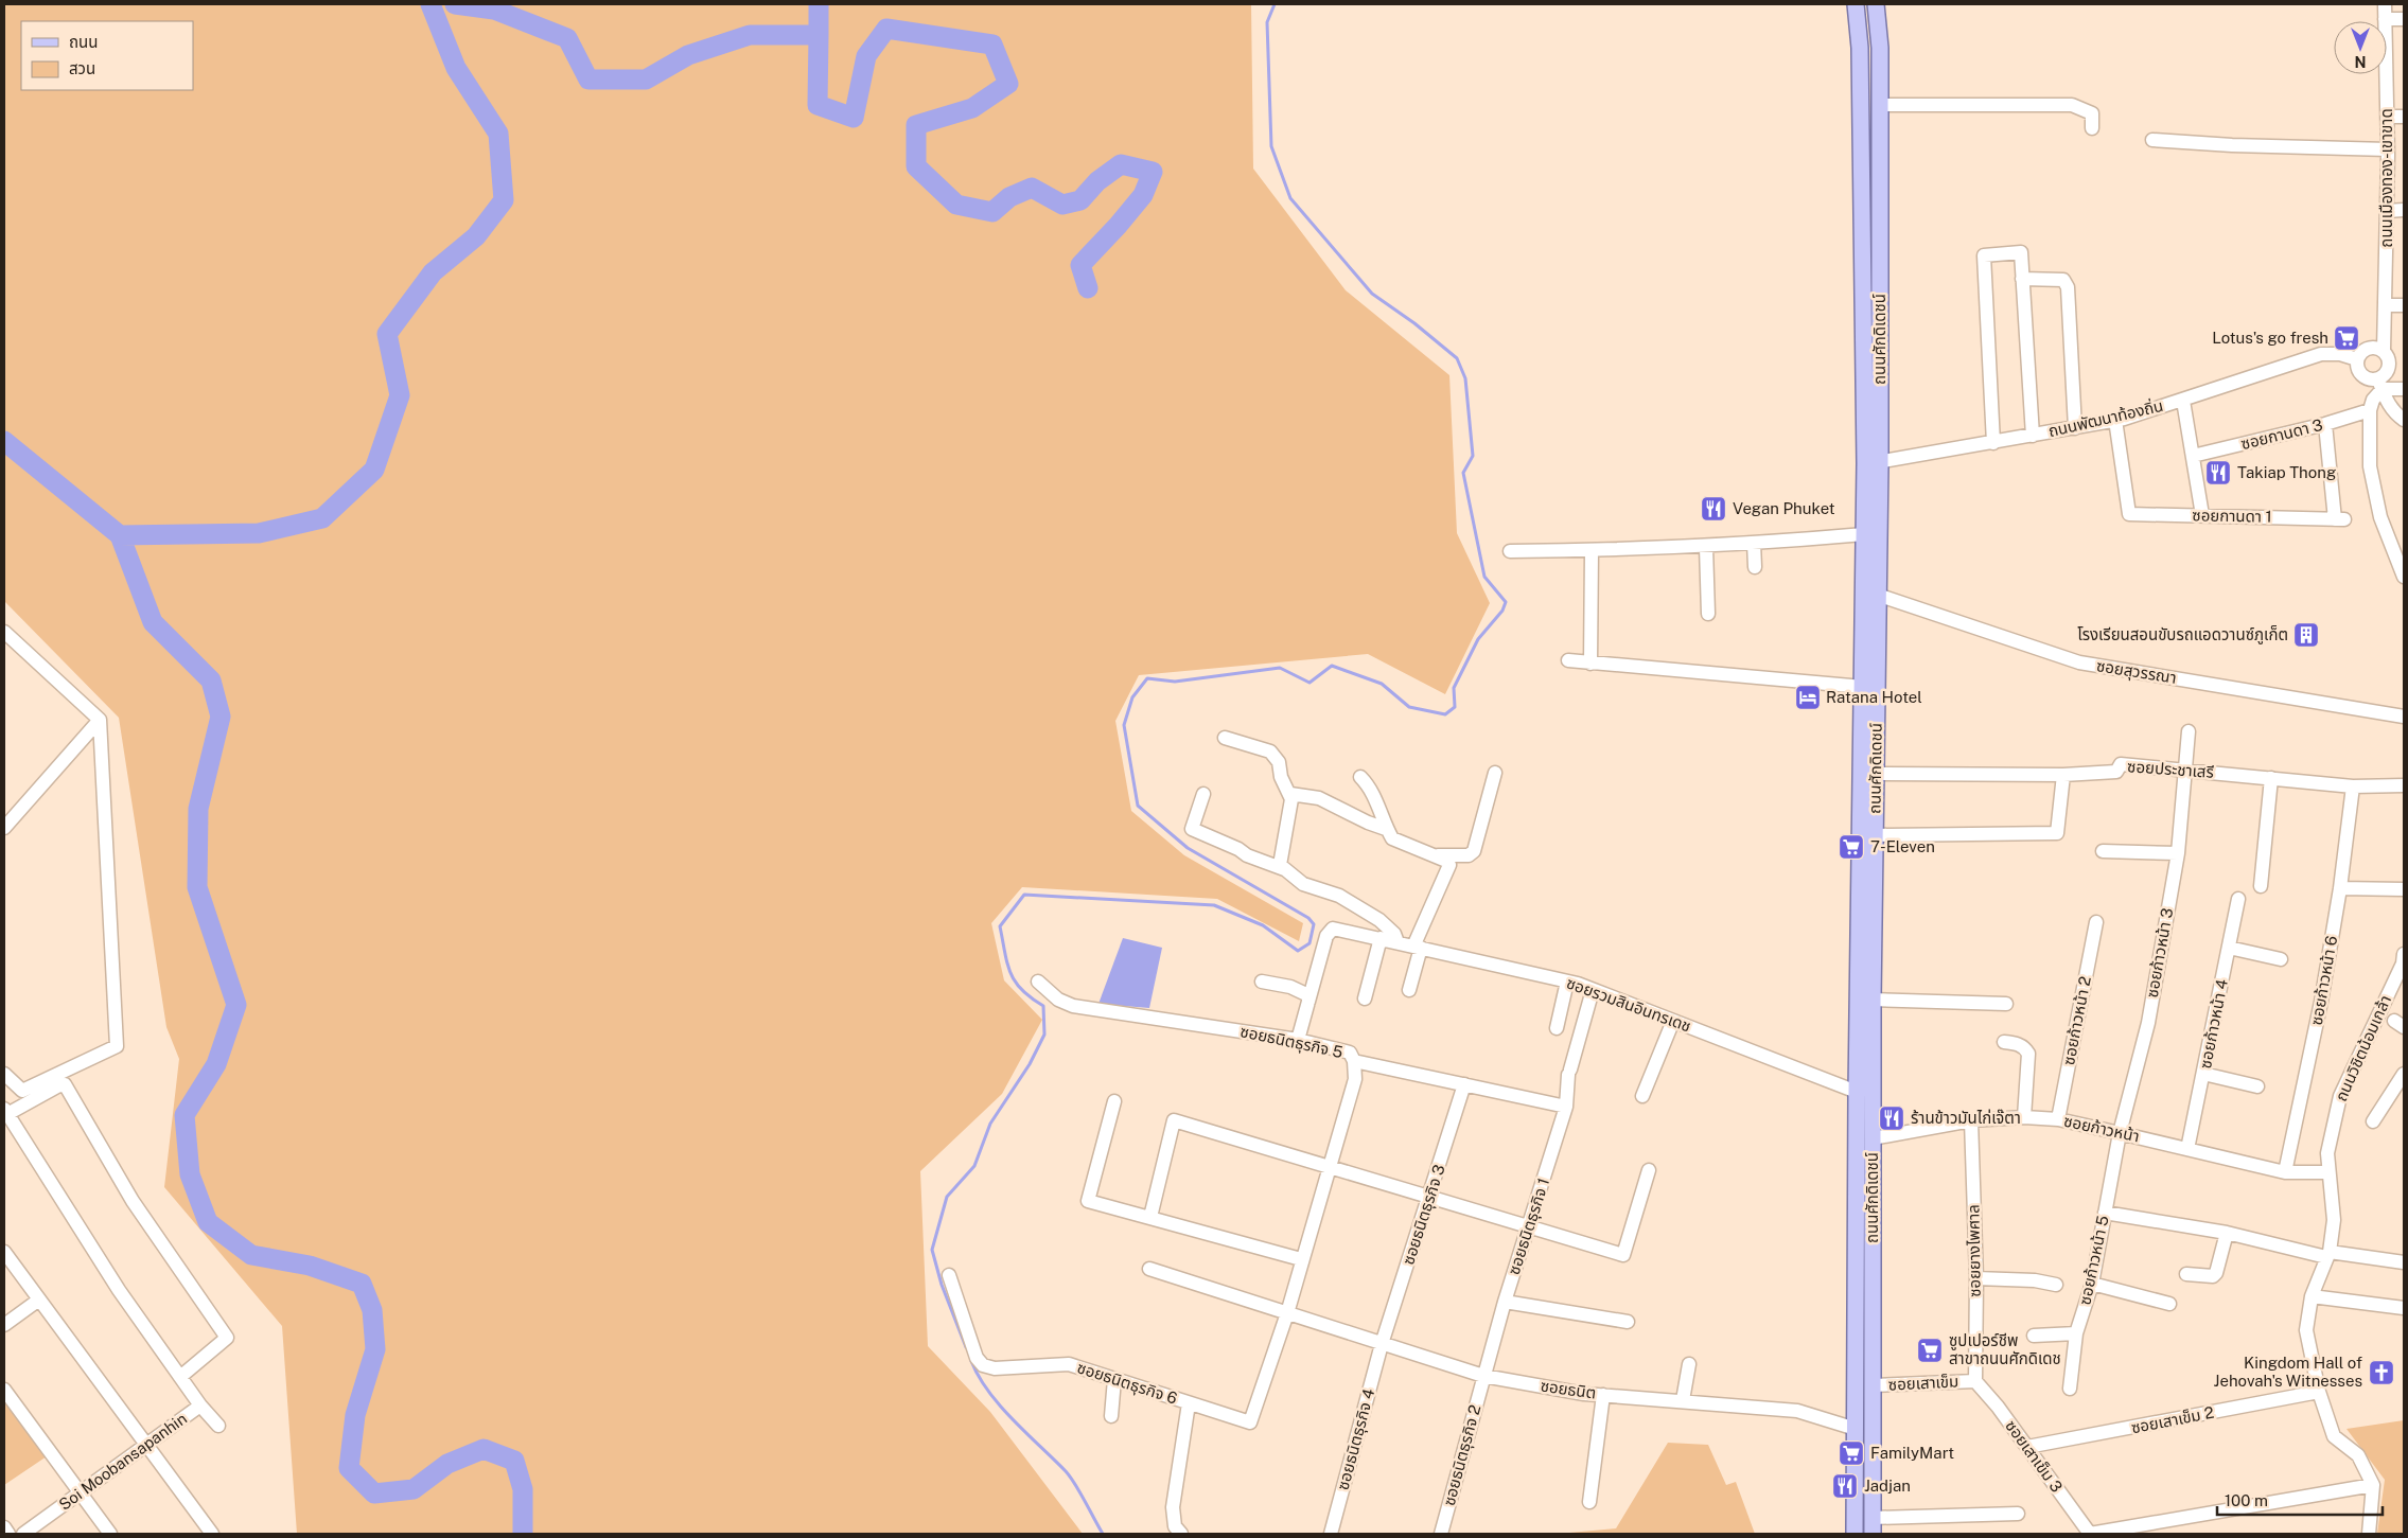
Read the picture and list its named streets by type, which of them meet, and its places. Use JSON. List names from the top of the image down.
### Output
{
  "streets": {
    "main road": ["ถนนศักดิเดชน์"],
    "street": [
      "ถนนเมืองทอง-เขาขาด",
      "ถนนพัฒนาท้องถิ่น",
      "ซอยกานดา 3",
      "ซอยกานดา 1",
      "ซอยสุวรรณา",
      "ซอยประชาเสรี",
      "ซอยก้าวหน้า 3",
      "ซอยก้าวหน้า 6",
      "ซอยรวมสินอินทรเดช",
      "ซอยก้าวหน้า 2",
      "ซอยก้าวหน้า 4",
      "ซอยธนิตธุรกิจ 5",
      "ถนนวิชิตน้อมเกล้า",
      "ซอยก้าวหน้า",
      "ซอยธนิตธุรกิจ 3",
      "ซอยธนิตธุรกิจ 1",
      "ซอยยางไพศาล",
      "ซอยก้าวหน้า 5",
      "ซอยธนิตธุรกิจ 6",
      "ซอยเสาเข็ม",
      "ซอยธนิต",
      "ซอยเสาเข็ม 2",
      "ซอยธนิตธุรกิจ 4",
      "ซอยธนิตธุรกิจ 2",
      "ซอยเสาเข็ม 3",
      "Soi Moobansapanhin"
    ]
  },
  "crossings": [
    ["ถนนเมืองทอง-เขาขาด", "ถนนพัฒนาท้องถิ่น"],
    ["ถนนศักดิเดชน์", "ถนนพัฒนาท้องถิ่น"],
    ["ถนนศักดิเดชน์", "ซอยสุวรรณา"],
    ["ถนนศักดิเดชน์", "ซอยประชาเสรี"],
    ["ถนนศักดิเดชน์", "ซอยรวมสินอินทรเดช"],
    ["ถนนศักดิเดชน์", "ซอยก้าวหน้า"],
    ["ถนนศักดิเดชน์", "ซอยเสาเข็ม"],
    ["ถนนศักดิเดชน์", "ซอยธนิต"],
    ["ถนนพัฒนาท้องถิ่น", "ซอยกานดา 1"],
    ["ซอยกานดา 3", "ซอยกานดา 1"],
    ["ซอยประชาเสรี", "ซอยก้าวหน้า 3"],
    ["ซอยประชาเสรี", "ซอยก้าวหน้า 6"],
    ["ซอยก้าวหน้า 3", "ซอยก้าวหน้า"],
    ["ซอยก้าวหน้า 3", "ซอยก้าวหน้า 5"],
    ["ซอยก้าวหน้า 6", "ซอยก้าวหน้า"],
    ["ซอยรวมสินอินทรเดช", "ซอยธนิตธุรกิจ 1"],
    ["ซอยก้าวหน้า 2", "ซอยก้าวหน้า"],
    ["ซอยก้าวหน้า 4", "ซอยก้าวหน้า"],
    ["ซอยธนิตธุรกิจ 5", "ซอยธนิตธุรกิจ 6"],
    ["ซอยธนิตธุรกิจ 5", "ซอยธนิต"],
    ["ถนนวิชิตน้อมเกล้า", "ซอยก้าวหน้า"],
    ["ถนนวิชิตน้อมเกล้า", "ซอยเสาเข็ม 2"],
    ["ซอยก้าวหน้า", "ซอยยางไพศาล"],
    ["ซอยก้าวหน้า", "ซอยก้าวหน้า 5"],
    ["ซอยธนิตธุรกิจ 3", "ซอยธนิต"],
    ["ซอยธนิตธุรกิจ 3", "ซอยธนิตธุรกิจ 4"],
    ["ซอยธนิตธุรกิจ 1", "ซอยธนิต"],
    ["ซอยธนิตธุรกิจ 1", "ซอยธนิตธุรกิจ 2"],
    ["ซอยยางไพศาล", "ซอยเสาเข็ม"],
    ["ซอยยางไพศาล", "ซอยเสาเข็ม 3"],
    ["ซอยธนิตธุรกิจ 6", "ซอยธนิต"],
    ["ซอยเสาเข็ม", "ซอยเสาเข็ม 3"],
    ["ซอยธนิต", "ซอยธนิตธุรกิจ 4"],
    ["ซอยธนิต", "ซอยธนิตธุรกิจ 2"],
    ["ซอยเสาเข็ม 2", "ซอยเสาเข็ม 3"]
  ],
  "places": {
    "supermarket": [
      "Lotus's go fresh",
      "7-Eleven",
      "ซูปเปอร์ชีพ สาขาถนนศักดิเดช",
      "FamilyMart"
    ],
    "restaurant": [
      "Takiap Thong",
      "Vegan Phuket",
      "ร้านข้าวมันไก่เจ๊ตา",
      "Jadjan"
    ],
    "building": ["โรงเรียนสอนขับรถแอดวานซ์ภูเก็ต"],
    "hotel": ["Ratana Hotel"],
    "church": ["Kingdom Hall of Jehovah's Witnesses"]
  },
  "legend": ["ถนน", "สวน"],
  "scale_bar": "100 m",
  "north": "bottom"
}
